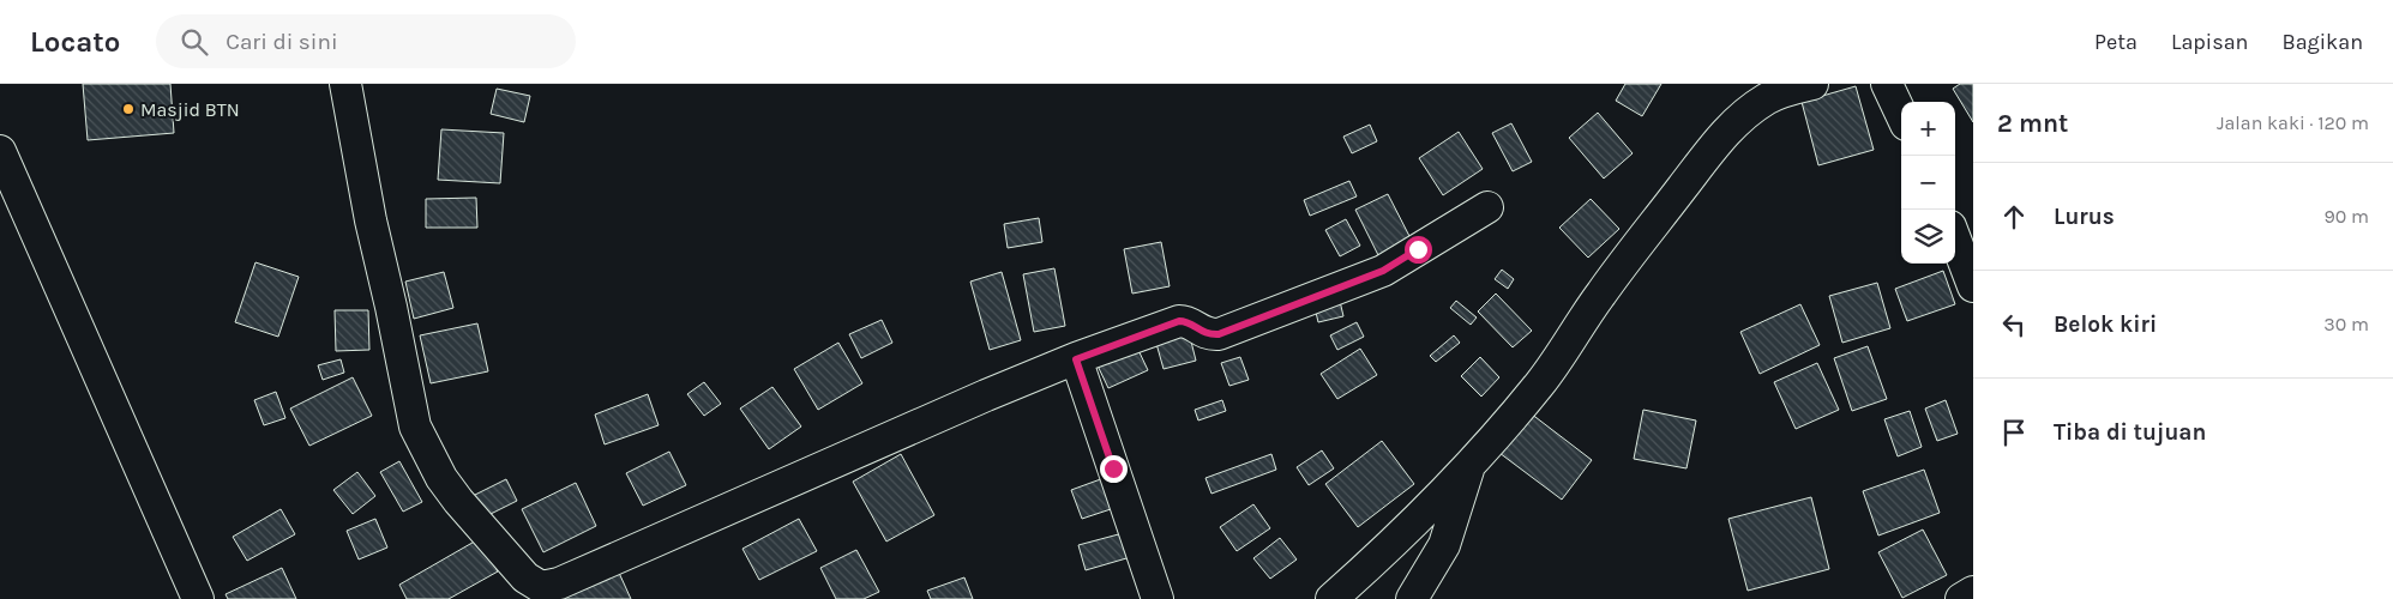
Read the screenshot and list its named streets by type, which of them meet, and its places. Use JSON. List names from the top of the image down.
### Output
{
  "places": ["Masjid BTN"],
  "page": {
    "header": "Locato",
    "search": "Cari di sini",
    "nav": ["Peta", "Lapisan", "Bagikan"],
    "heading": ["2 mnt", "Jalan kaki · 120 m"],
    "map_buttons": ["+", "−"],
    "list": [
      ["Lurus", "90 m"],
      ["Belok kiri", "30 m"],
      "Tiba di tujuan"
    ]
  }
}
